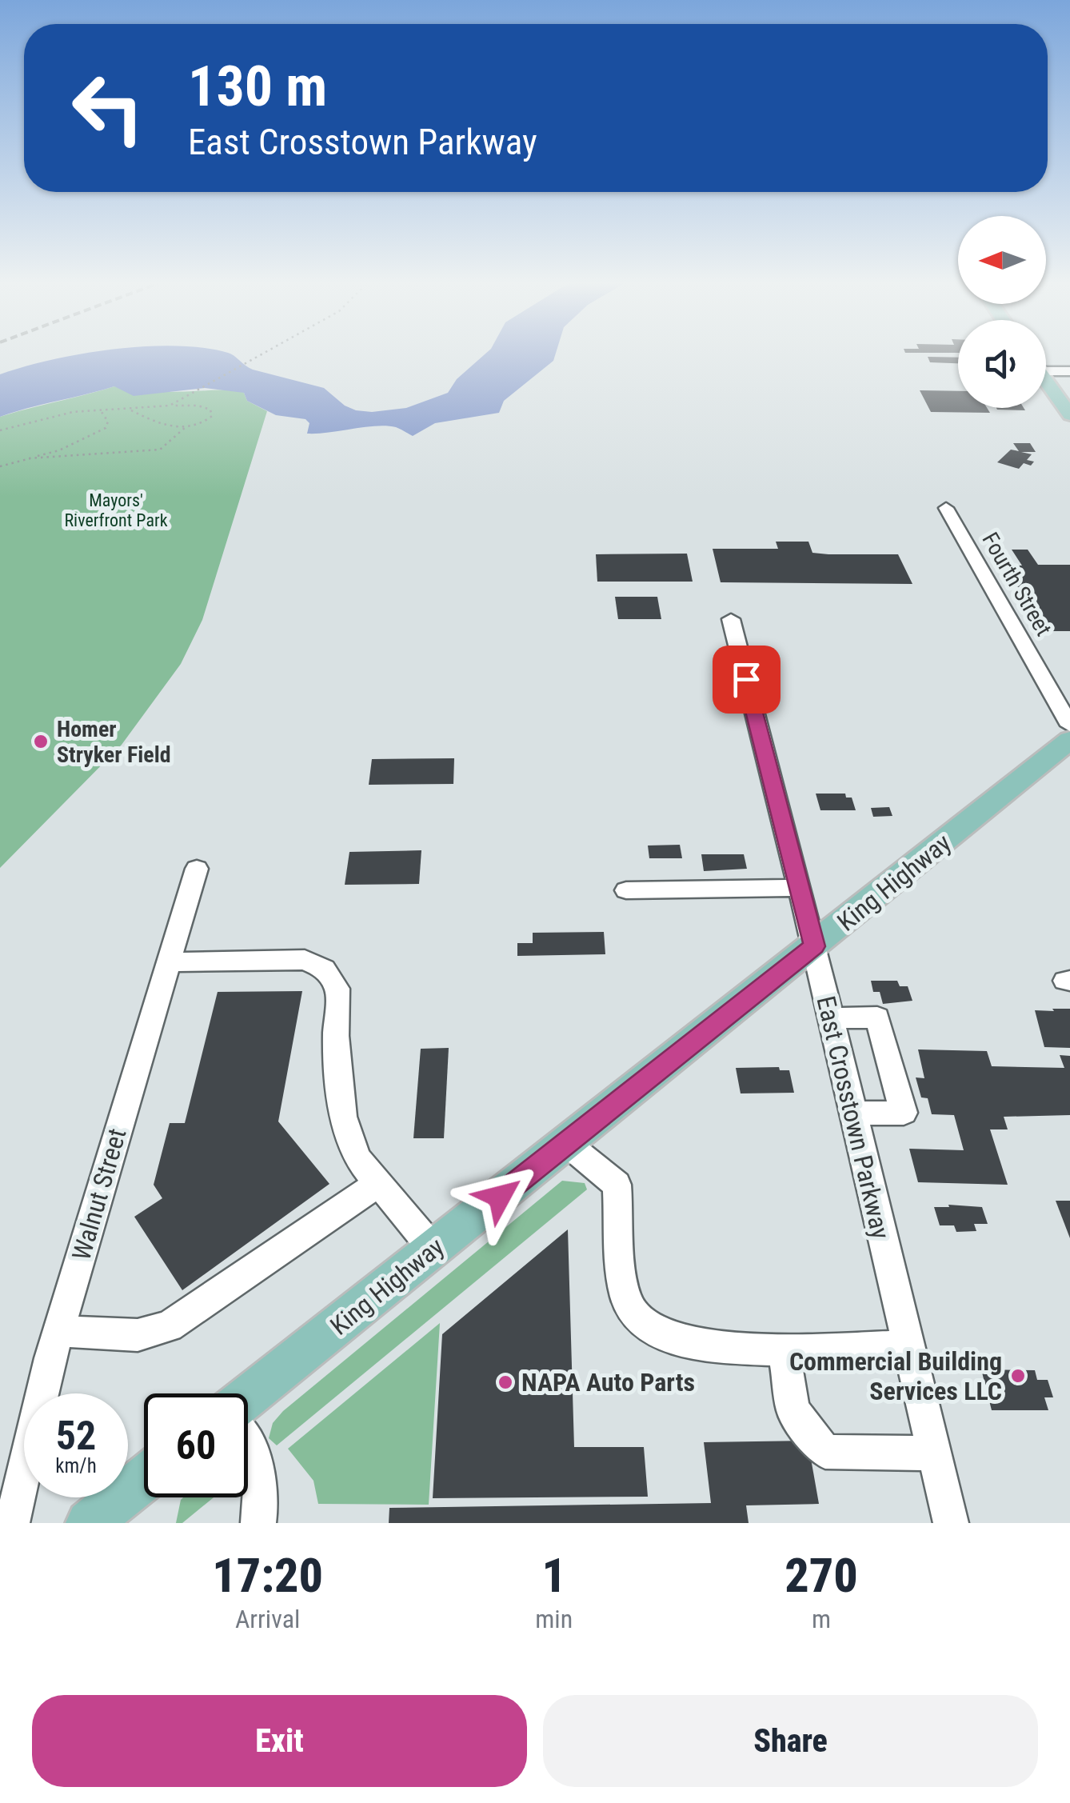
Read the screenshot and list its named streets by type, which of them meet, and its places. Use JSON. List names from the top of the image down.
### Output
{
  "streets": {
    "main road": ["King Highway"],
    "street": ["Fourth Street", "East Crosstown Parkway", "Walnut Street"]
  },
  "crossings": [
    ["King Highway", "East Crosstown Parkway"]
  ],
  "parks": ["Mayors' Riverfront Park"],
  "places": ["Homer Stryker Field", "Commercial Building Services LLC", "NAPA Auto Parts"],
  "north": "left",
  "page": {
    "turn": ["130 m", "East Crosstown Parkway"],
    "speed": "52 km/h",
    "limit": "60",
    "eta": [
      "17:20",
      "Arrival",
      "1",
      "min",
      "270",
      "m"
    ],
    "buttons": ["Exit", "Share"]
  }
}
